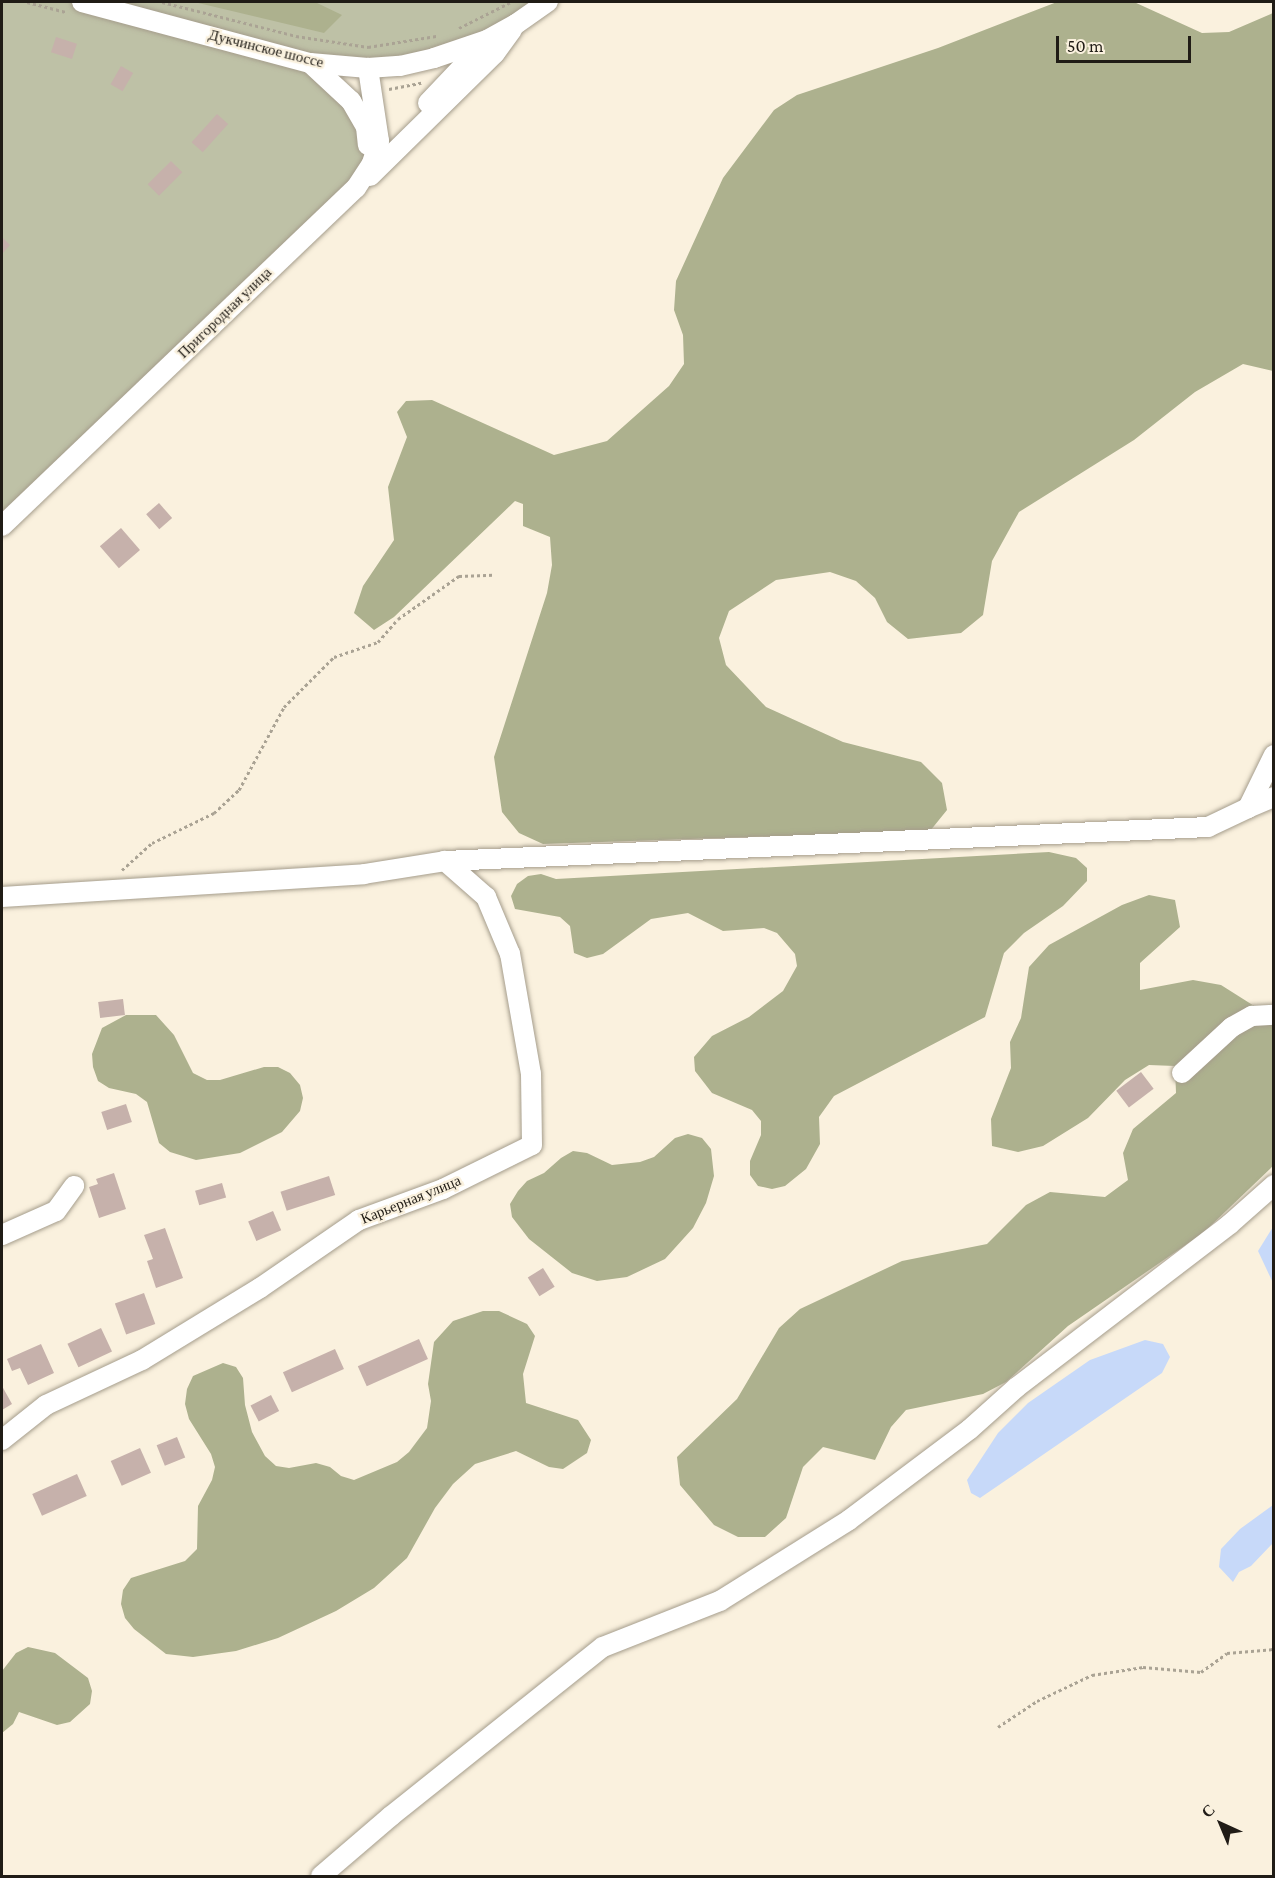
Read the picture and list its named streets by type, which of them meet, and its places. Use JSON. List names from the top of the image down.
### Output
{
  "streets": {
    "street": ["Дукчинское шоссе", "Пригородная улица", "Карьерная улица"]
  },
  "crossings": [
    ["Дукчинское шоссе", "Пригородная улица"]
  ],
  "scale_bar": "50 m",
  "north": "top left"
}
